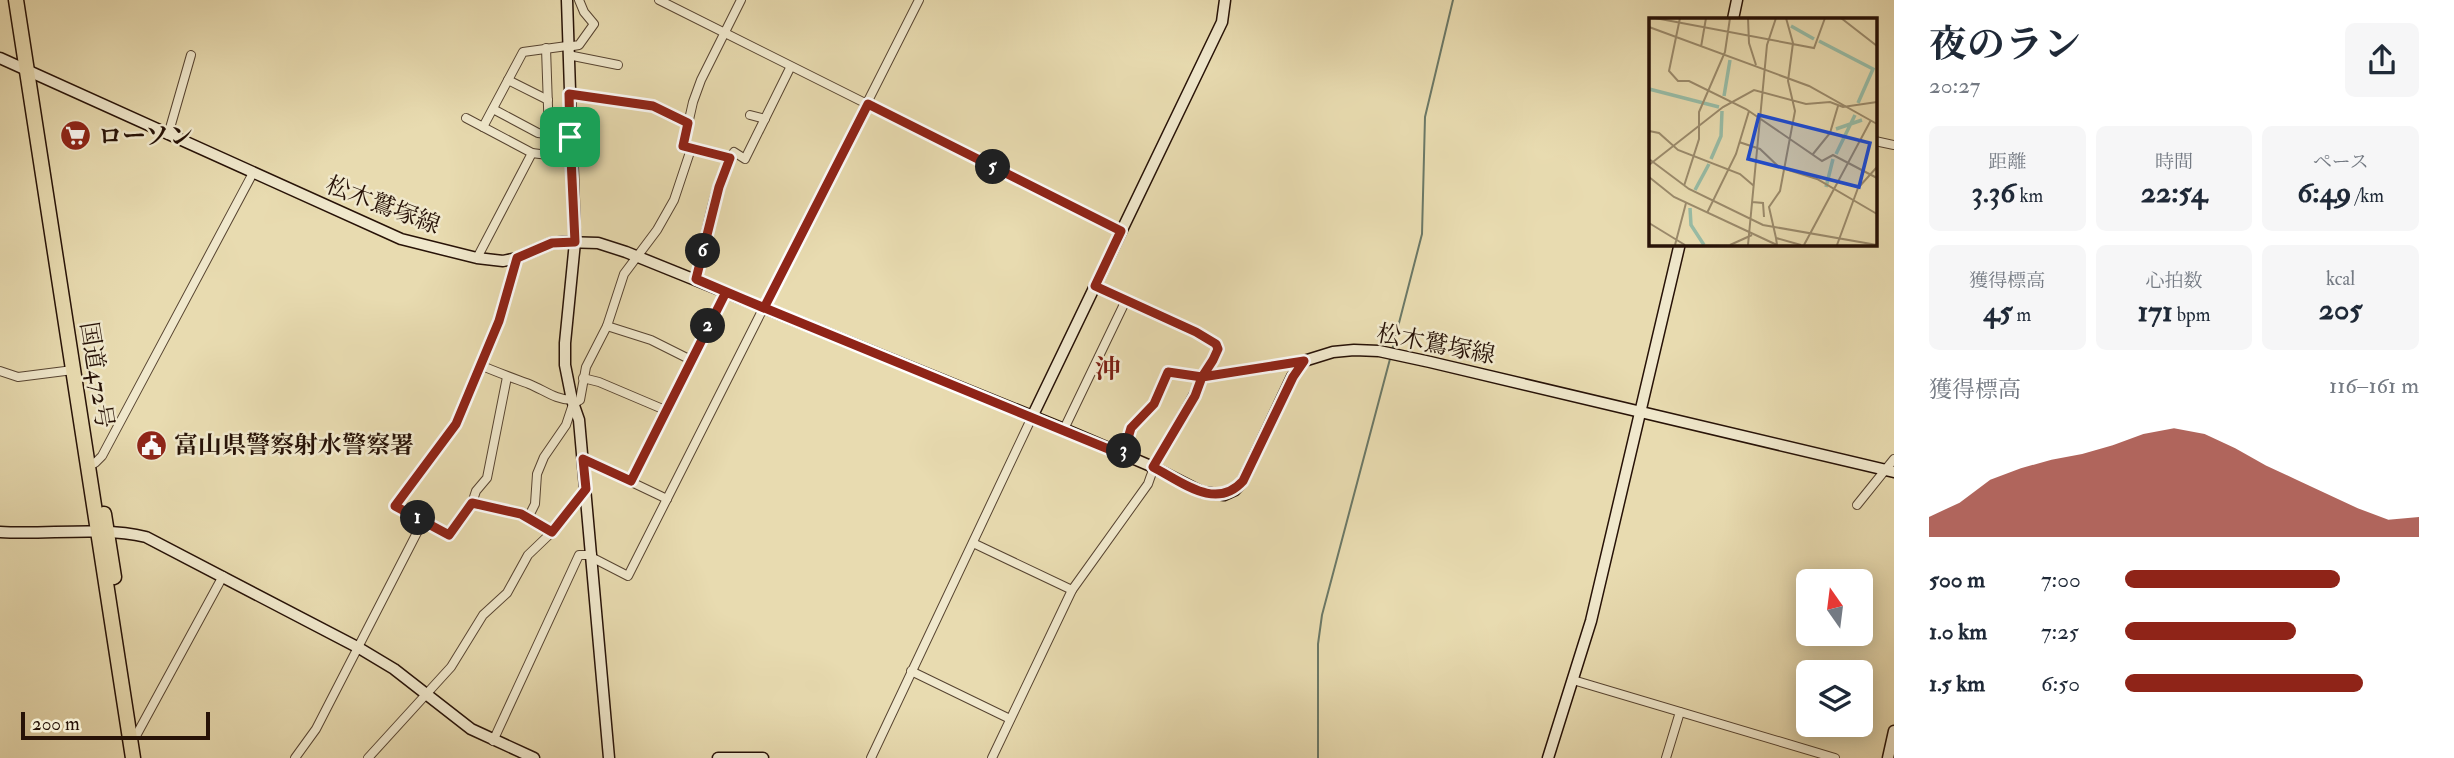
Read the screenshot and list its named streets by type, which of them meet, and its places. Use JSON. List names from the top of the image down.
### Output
{
  "streets": {
    "highway": ["国道472号"],
    "street": ["松木鷲塚線"]
  },
  "crossings": [
    ["松木鷲塚線", "国道472号"]
  ],
  "districts": ["沖"],
  "places": {
    "supermarket": ["ローソン"],
    "public building": ["富山県警察射水警察署"]
  },
  "scale_bar": "200 m",
  "north": "top",
  "page": {
    "heading": ["夜のラン", "20:27"],
    "stats": [
      ["距離", "3.36 km"],
      ["時間", "22:54"],
      ["ペース", "6:49 /km"],
      ["獲得標高", "45 m"],
      ["心拍数", "171 bpm"],
      ["kcal", "205"]
    ],
    "pins": [
      "5",
      "6",
      "2",
      "3",
      "1"
    ],
    "chart": ["獲得標高", "116–161 m"],
    "list": [
      {
        "name": "500 m",
        "note": "7:00"
      },
      {
        "name": "1.0 km",
        "note": "7:25"
      },
      {
        "name": "1.5 km",
        "note": "6:50"
      }
    ],
    "scale": "200 m"
  }
}
